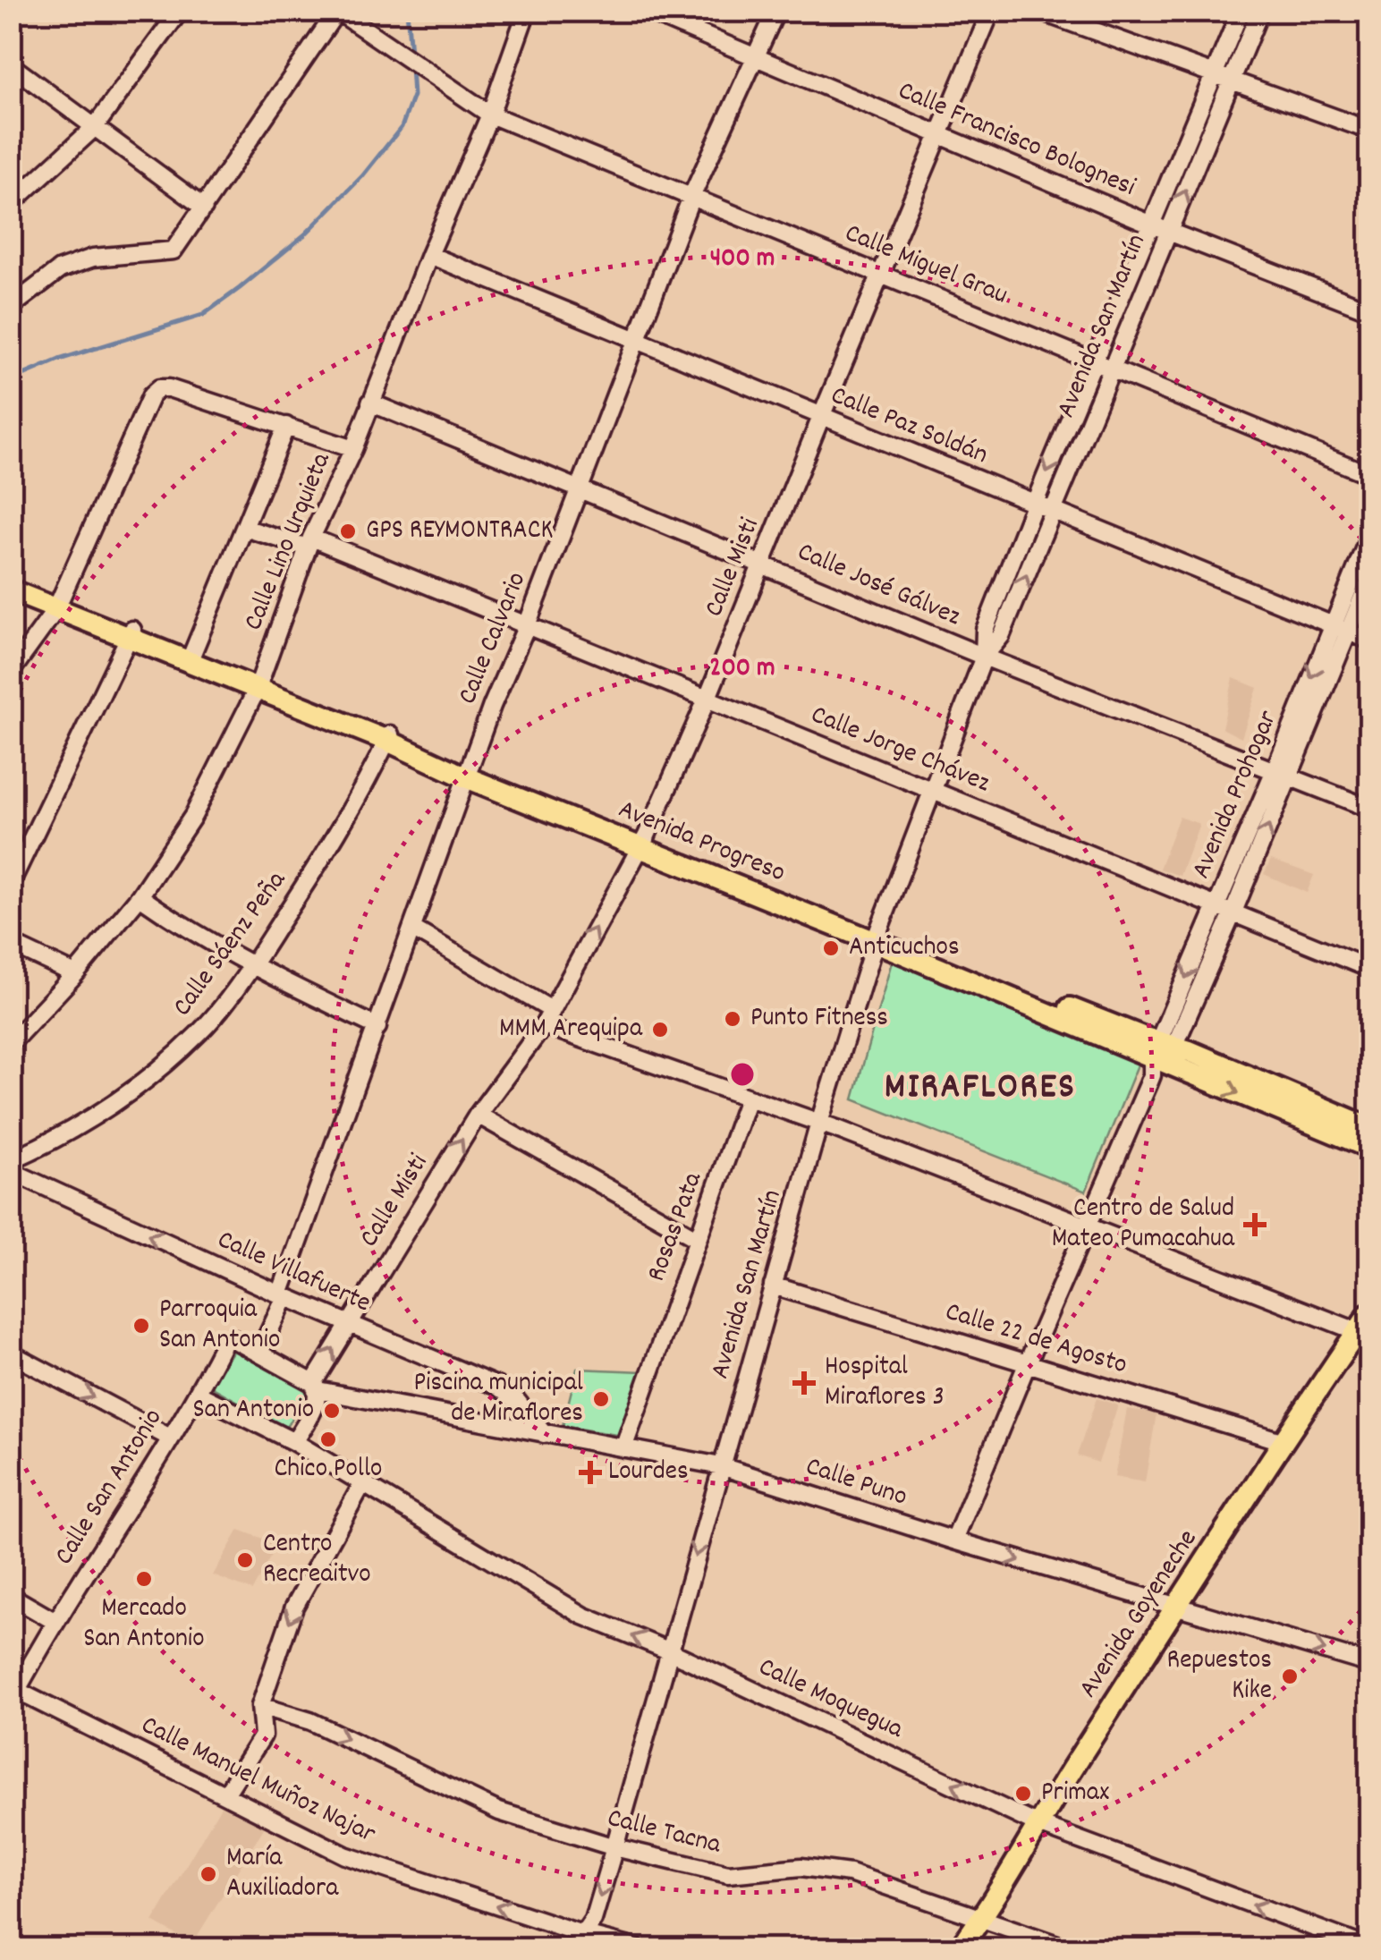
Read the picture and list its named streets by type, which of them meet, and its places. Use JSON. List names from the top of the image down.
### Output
{
  "streets": {
    "main road": ["Avenida Progreso", "Avenida Goyeneche"],
    "street": [
      "Calle Francisco Bolognesi",
      "Calle Miguel Grau",
      "Avenida San Martín",
      "Calle Paz Soldán",
      "Calle Lino Urquieta",
      "Calle Misti",
      "Calle José Gálvez",
      "Calle Calvario",
      "Calle Jorge Chávez",
      "Avenida Prohogar",
      "Calle Sáenz Peña",
      "Rosas Pata",
      "Calle Villafuerte",
      "Calle 22 de Agosto",
      "Calle Puno",
      "Calle San Antonio",
      "Calle Moquegua",
      "Calle Manuel Muñoz Najar",
      "Calle Tacna"
    ]
  },
  "crossings": [
    ["Calle Francisco Bolognesi", "Avenida San Martín"],
    ["Calle Francisco Bolognesi", "Calle Misti"],
    ["Calle Francisco Bolognesi", "Calle Calvario"],
    ["Calle Miguel Grau", "Avenida San Martín"],
    ["Calle Miguel Grau", "Calle Lino Urquieta"],
    ["Calle Miguel Grau", "Calle Misti"],
    ["Calle Miguel Grau", "Calle Calvario"],
    ["Avenida San Martín", "Calle Paz Soldán"],
    ["Avenida San Martín", "Calle José Gálvez"],
    ["Avenida San Martín", "Calle Jorge Chávez"],
    ["Avenida San Martín", "Avenida Progreso"],
    ["Avenida San Martín", "Calle 22 de Agosto"],
    ["Avenida San Martín", "Calle Puno"],
    ["Avenida San Martín", "Calle Moquegua"],
    ["Avenida San Martín", "Calle Manuel Muñoz Najar"],
    ["Avenida San Martín", "Calle Tacna"],
    ["Calle Paz Soldán", "Calle Lino Urquieta"],
    ["Calle Paz Soldán", "Calle Misti"],
    ["Calle Paz Soldán", "Calle Calvario"],
    ["Calle Paz Soldán", "Avenida Prohogar"],
    ["Calle Lino Urquieta", "Calle José Gálvez"],
    ["Calle Lino Urquieta", "Calle Jorge Chávez"],
    ["Calle Lino Urquieta", "Avenida Progreso"],
    ["Calle Misti", "Calle José Gálvez"],
    ["Calle Misti", "Calle Jorge Chávez"],
    ["Calle Misti", "Avenida Progreso"],
    ["Calle Misti", "Calle Villafuerte"],
    ["Calle Misti", "Calle Puno"],
    ["Calle Misti", "Calle Moquegua"],
    ["Calle José Gálvez", "Calle Calvario"],
    ["Calle José Gálvez", "Avenida Prohogar"],
    ["Calle Calvario", "Calle Jorge Chávez"],
    ["Calle Calvario", "Avenida Progreso"],
    ["Calle Calvario", "Calle Villafuerte"],
    ["Calle Calvario", "Calle Puno"],
    ["Calle Calvario", "Calle San Antonio"],
    ["Calle Jorge Chávez", "Avenida Prohogar"],
    ["Avenida Prohogar", "Avenida Progreso"],
    ["Avenida Prohogar", "Calle 22 de Agosto"],
    ["Avenida Prohogar", "Calle Puno"],
    ["Avenida Progreso", "Calle Sáenz Peña"],
    ["Rosas Pata", "Calle Puno"],
    ["Calle Villafuerte", "Calle Puno"],
    ["Calle 22 de Agosto", "Avenida Goyeneche"],
    ["Calle Puno", "Calle San Antonio"],
    ["Calle Puno", "Avenida Goyeneche"],
    ["Calle San Antonio", "Calle Moquegua"],
    ["Calle San Antonio", "Calle Manuel Muñoz Najar"],
    ["Avenida Goyeneche", "Calle Moquegua"],
    ["Avenida Goyeneche", "Calle Tacna"]
  ],
  "one_way": [
    "Calle Villafuerte",
    "Calle Puno",
    "Calle Moquegua",
    "Calle Manuel Muñoz Najar",
    "Calle Tacna"
  ],
  "districts": ["MIRAFLORES"],
  "places": {
    "other": [
      "GPS REYMONTRACK",
      "Anticuchos",
      "Punto Fitness",
      "MMM Arequipa",
      "Parroquia San Antonio",
      "Piscina municipal de Miraflores",
      "San Antonio",
      "Chico Pollo",
      "Centro Recreaitvo",
      "Mercado San Antonio",
      "Repuestos Kike",
      "Primax",
      "María Auxiliadora"
    ],
    "health": ["Centro de Salud Mateo Pumacahua", "Hospital Miraflores 3", "Lourdes"]
  },
  "rings": ["400 m", "200 m"]
}
